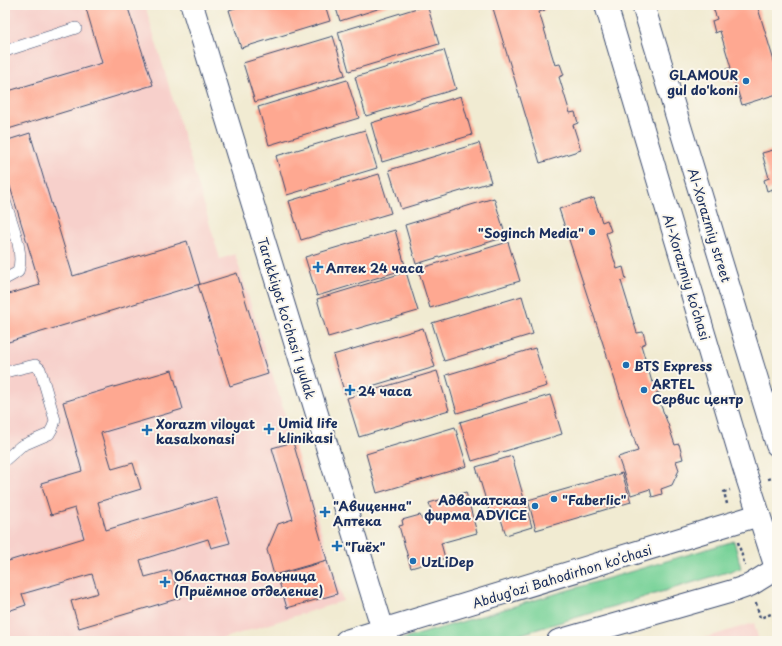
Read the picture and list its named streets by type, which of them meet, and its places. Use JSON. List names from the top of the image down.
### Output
{
  "streets": {
    "main road": [
      "Al-Xorazmiy street",
      "Al-Xorazmiy ko’chasi",
      "Tarakkiyot ko'chasi 1 yulak",
      "Abdug’ozi Bahodirhon ko’chasi"
    ]
  },
  "crossings": [
    ["Al-Xorazmiy ko’chasi", "Abdug’ozi Bahodirhon ko’chasi"],
    ["Tarakkiyot ko'chasi 1 yulak", "Abdug’ozi Bahodirhon ko’chasi"]
  ],
  "places": {
    "other": [
      "GLAMOUR gul do'koni",
      "\"Soginch Media\"",
      "BTS Express",
      "ARTEL Сервис центр",
      "\"Faberlic\"",
      "Адвокатская фирма ADVICE",
      "UzLiDep"
    ],
    "health": [
      "Аптек 24 часа",
      "24 часа",
      "Umid life klinikasi",
      "Xorazm viloyat kasalxonasi",
      "\"Авиценна\" Аптека",
      "\"Гиёх\"",
      "Областная Больница (Приёмное отделение)"
    ]
  }
}
